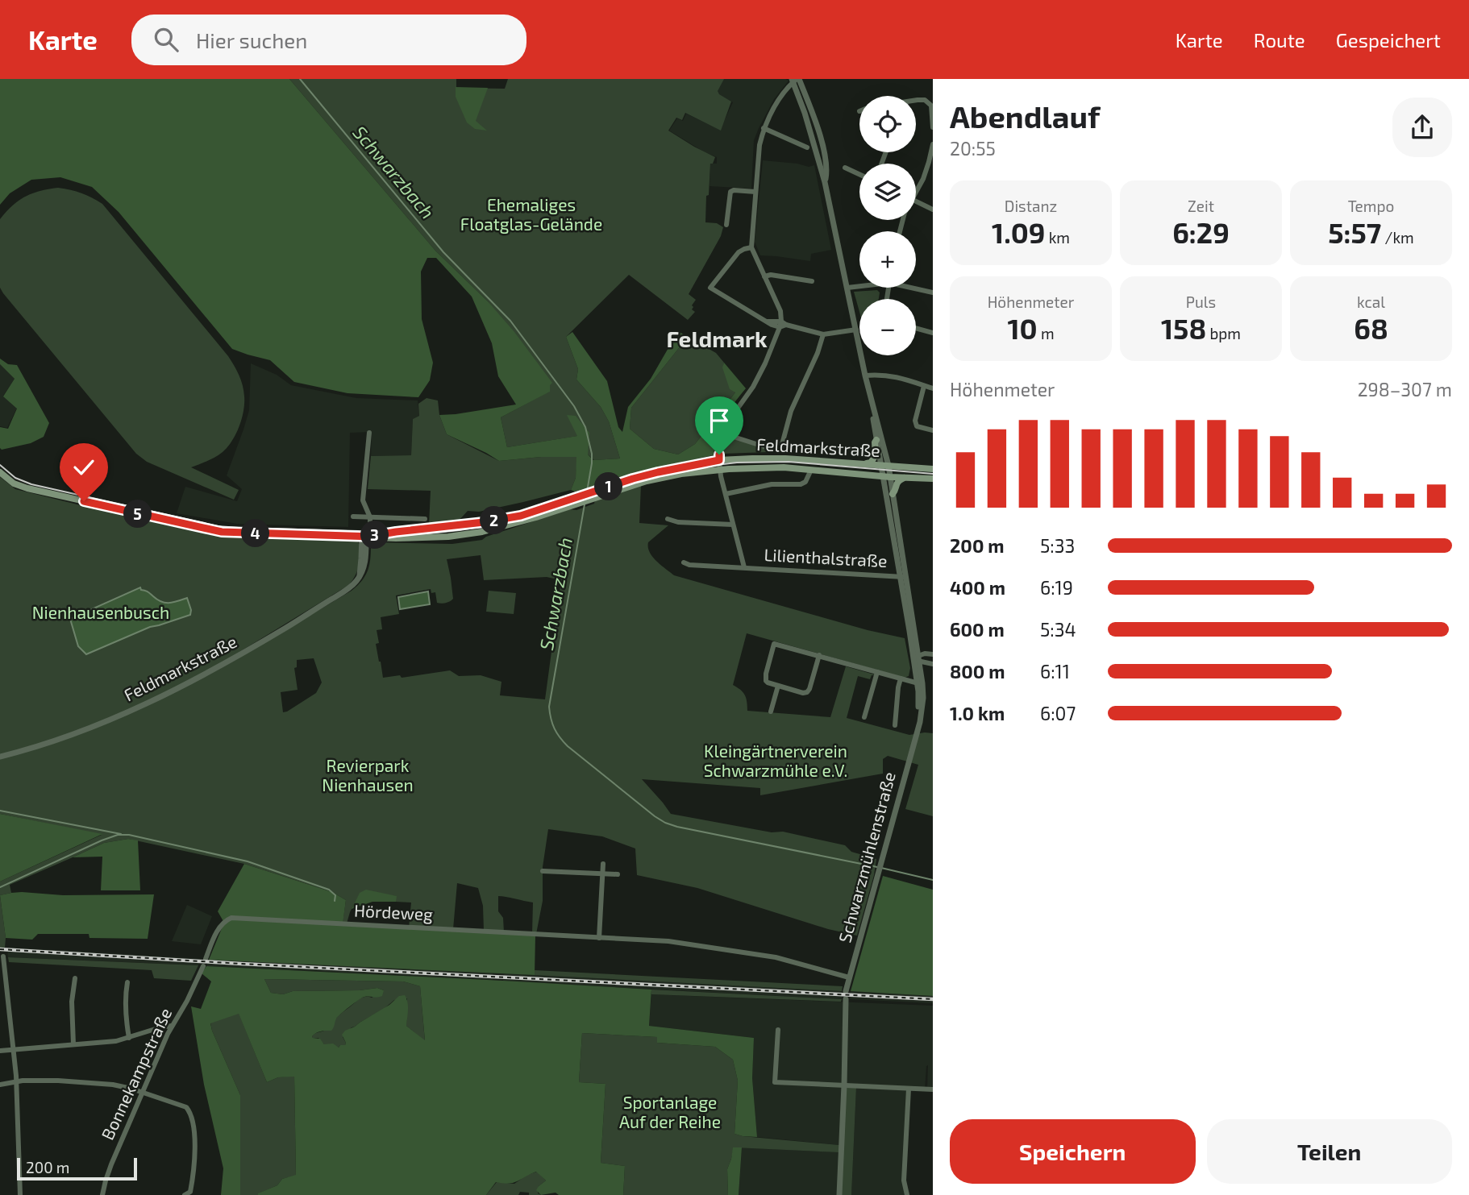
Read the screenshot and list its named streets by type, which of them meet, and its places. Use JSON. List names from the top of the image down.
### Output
{
  "streets": {
    "main road": ["Feldmarkstraße"],
    "street": [
      "Lilienthalstraße",
      "Schwarzmühlenstraße",
      "Hördeweg",
      "Bonnekampstraße"
    ]
  },
  "crossings": [
    ["Feldmarkstraße", "Lilienthalstraße"],
    ["Lilienthalstraße", "Schwarzmühlenstraße"],
    ["Schwarzmühlenstraße", "Hördeweg"]
  ],
  "districts": ["Feldmark"],
  "water": ["Schwarzbach"],
  "parks": [
    "Ehemaliges Floatglas-Gelände",
    "Nienhausenbusch",
    "Kleingärtnerverein Schwarzmühle e.V.",
    "Revierpark Nienhausen",
    "Sportanlage Auf der Reihe"
  ],
  "scale_bar": "200 m",
  "page": {
    "header": "Karte",
    "search": "Hier suchen",
    "nav": ["Karte", "Route", "Gespeichert"],
    "heading": ["Abendlauf", "20:55"],
    "map_buttons": ["+", "−"],
    "stats": [
      ["Distanz", "1.09 km"],
      ["Zeit", "6:29"],
      ["Tempo", "5:57 /km"],
      ["Höhenmeter", "10 m"],
      ["Puls", "158 bpm"],
      ["kcal", "68"]
    ],
    "chart": ["Höhenmeter", "298–307 m"],
    "pins": [
      "1",
      "5",
      "2",
      "4",
      "3"
    ],
    "list": [
      {
        "name": "200 m",
        "note": "5:33"
      },
      {
        "name": "400 m",
        "note": "6:19"
      },
      {
        "name": "600 m",
        "note": "5:34"
      },
      {
        "name": "800 m",
        "note": "6:11"
      },
      {
        "name": "1.0 km",
        "note": "6:07"
      }
    ],
    "buttons": ["Speichern", "Teilen"],
    "scale": "200 m"
  }
}
